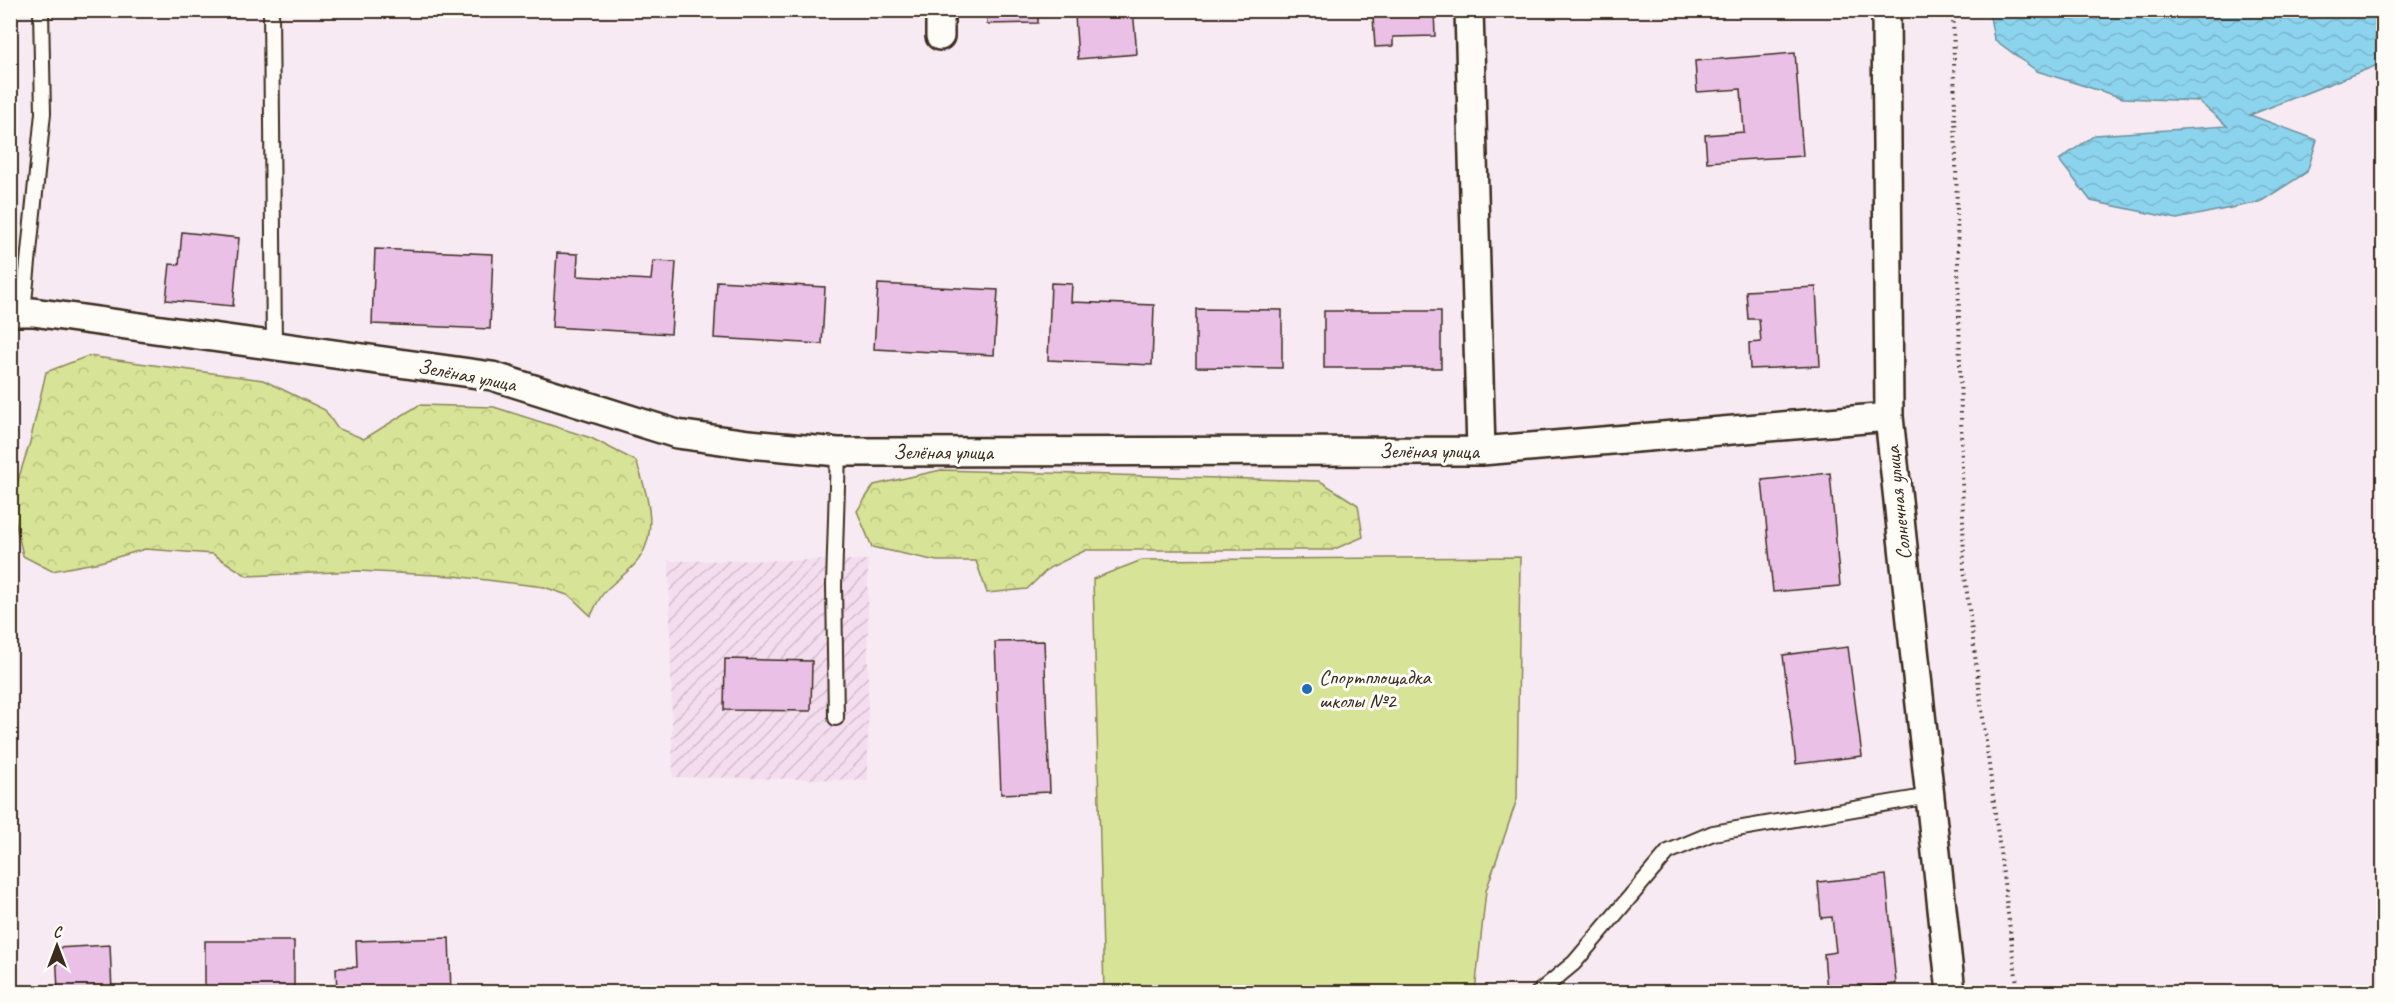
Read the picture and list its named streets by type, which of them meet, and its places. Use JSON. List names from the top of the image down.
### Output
{
  "streets": {
    "street": ["Зелёная улица", "Солнечная улица"]
  },
  "crossings": [
    ["Зелёная улица", "Солнечная улица"]
  ],
  "places": ["Спортплощадка школы №2"],
  "north": "top"
}
